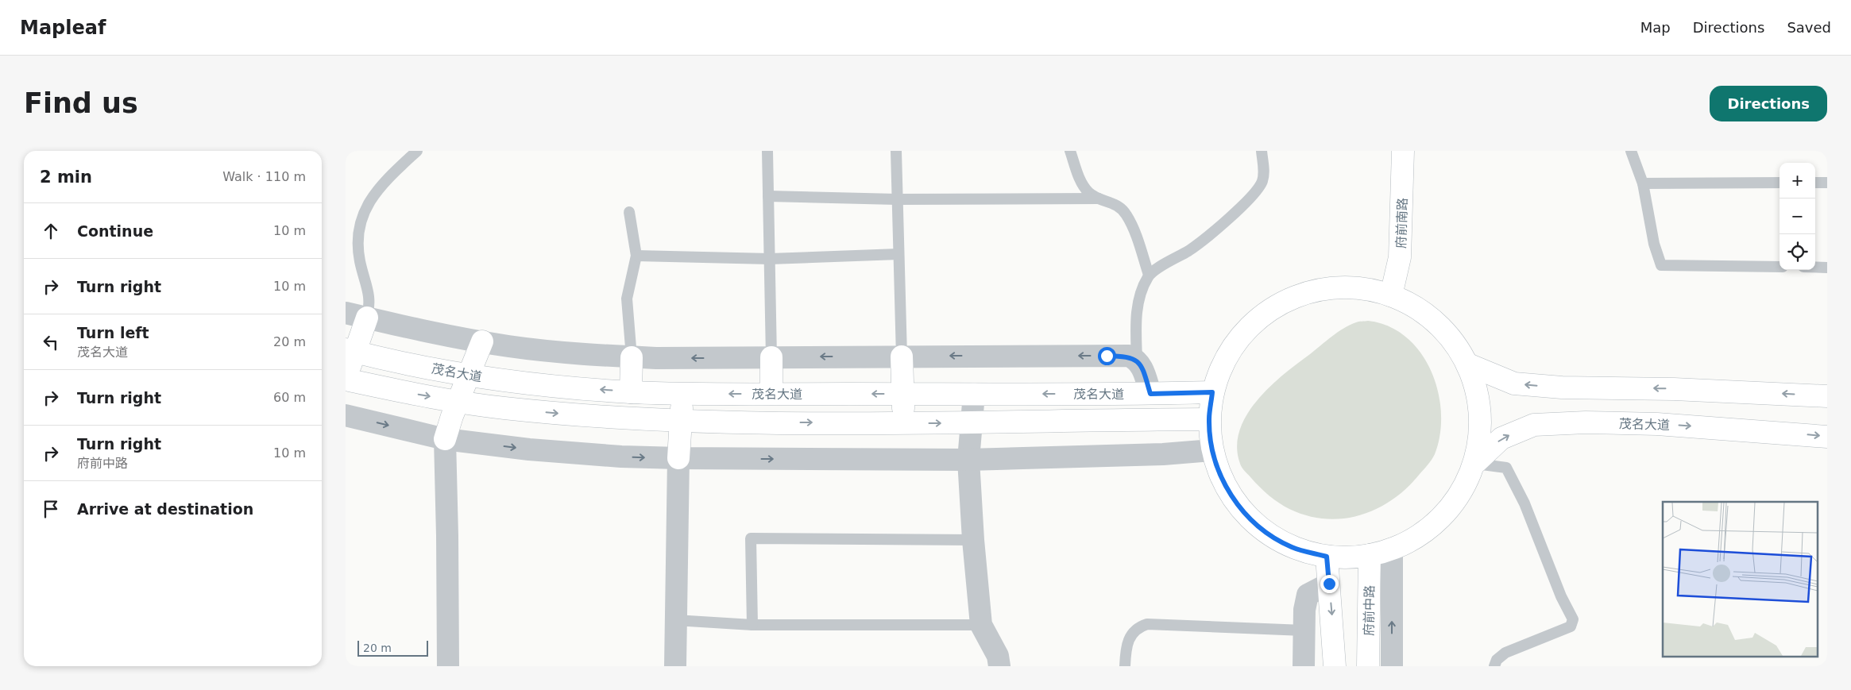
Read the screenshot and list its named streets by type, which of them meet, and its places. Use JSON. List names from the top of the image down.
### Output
{
  "streets": {
    "main road": ["府前南路", "茂名大道", "府前中路"]
  },
  "scale_bar": "20 m",
  "page": {
    "header": "Mapleaf",
    "nav": ["Map", "Directions", "Saved"],
    "buttons": "Directions",
    "title": "Find us",
    "heading": ["2 min", "Walk · 110 m"],
    "map_buttons": ["+", "−"],
    "list": [
      ["Continue", "10 m"],
      ["Turn right", "10 m"],
      ["Turn left", "茂名大道", "20 m"],
      ["Turn right", "60 m"],
      ["Turn right", "府前中路", "10 m"],
      "Arrive at destination"
    ],
    "scale": "20 m"
  }
}
